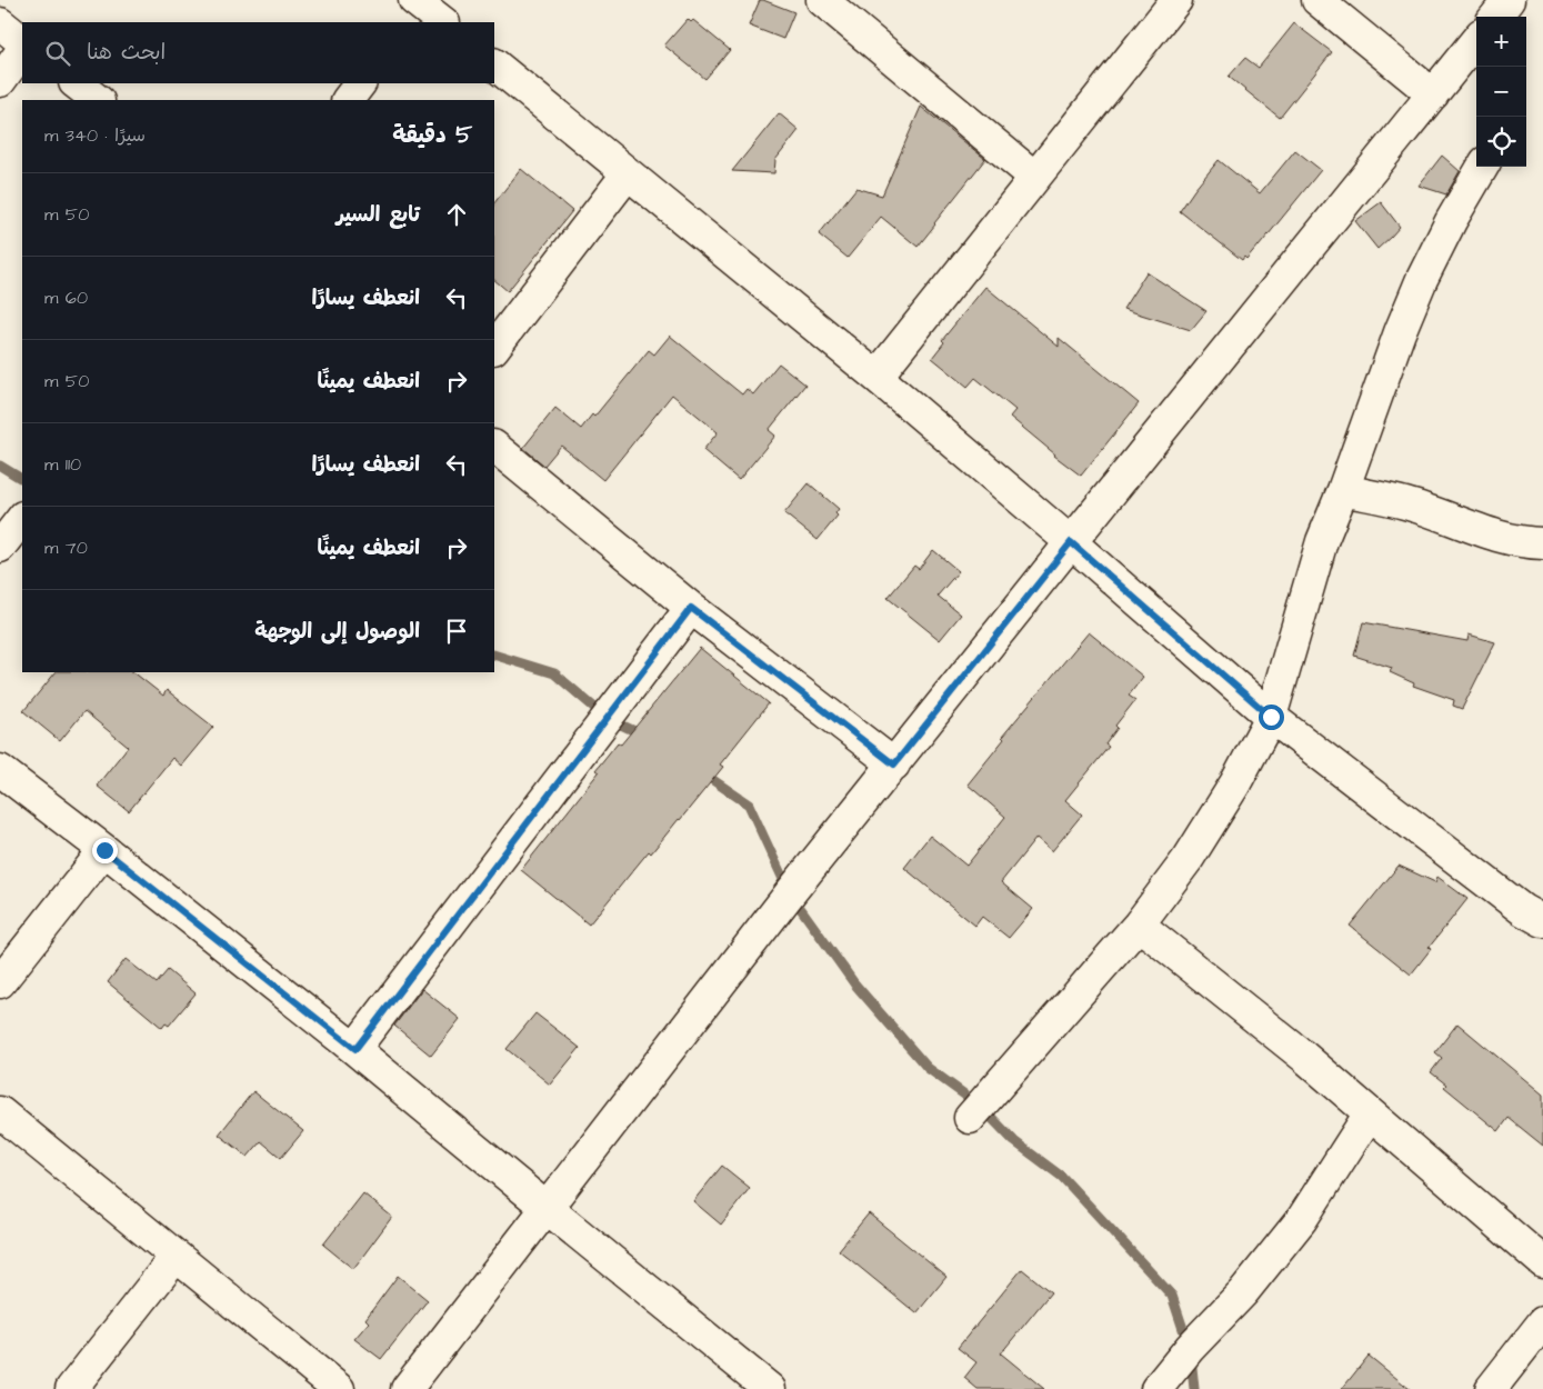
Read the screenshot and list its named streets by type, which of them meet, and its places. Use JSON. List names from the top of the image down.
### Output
{
  "page": {
    "map_buttons": ["+", "−"],
    "search": "ابحث هنا",
    "heading": ["5 دقيقة", "سيرًا · 340 m"],
    "list": [
      ["تابع السير", "50 m"],
      ["انعطف يسارًا", "60 m"],
      ["انعطف يمينًا", "50 m"],
      ["انعطف يسارًا", "110 m"],
      ["انعطف يمينًا", "70 m"],
      "الوصول إلى الوجهة"
    ]
  }
}
